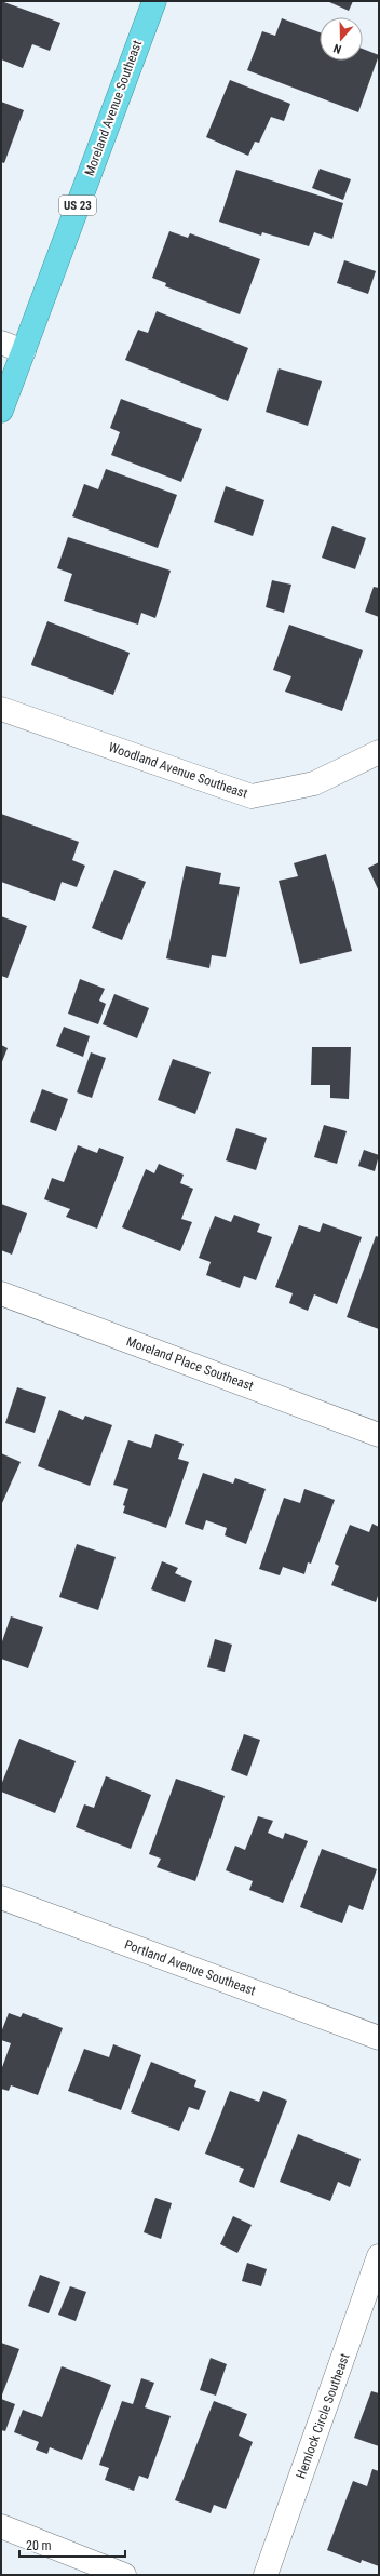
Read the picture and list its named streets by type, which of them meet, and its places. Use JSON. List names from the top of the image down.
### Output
{
  "streets": {
    "highway": ["Moreland Avenue Southeast", "US 23"],
    "street": [
      "Woodland Avenue Southeast",
      "Moreland Place Southeast",
      "Portland Avenue Southeast",
      "Hemlock Circle Southeast"
    ]
  },
  "scale_bar": "20 m",
  "north": "bottom"
}
